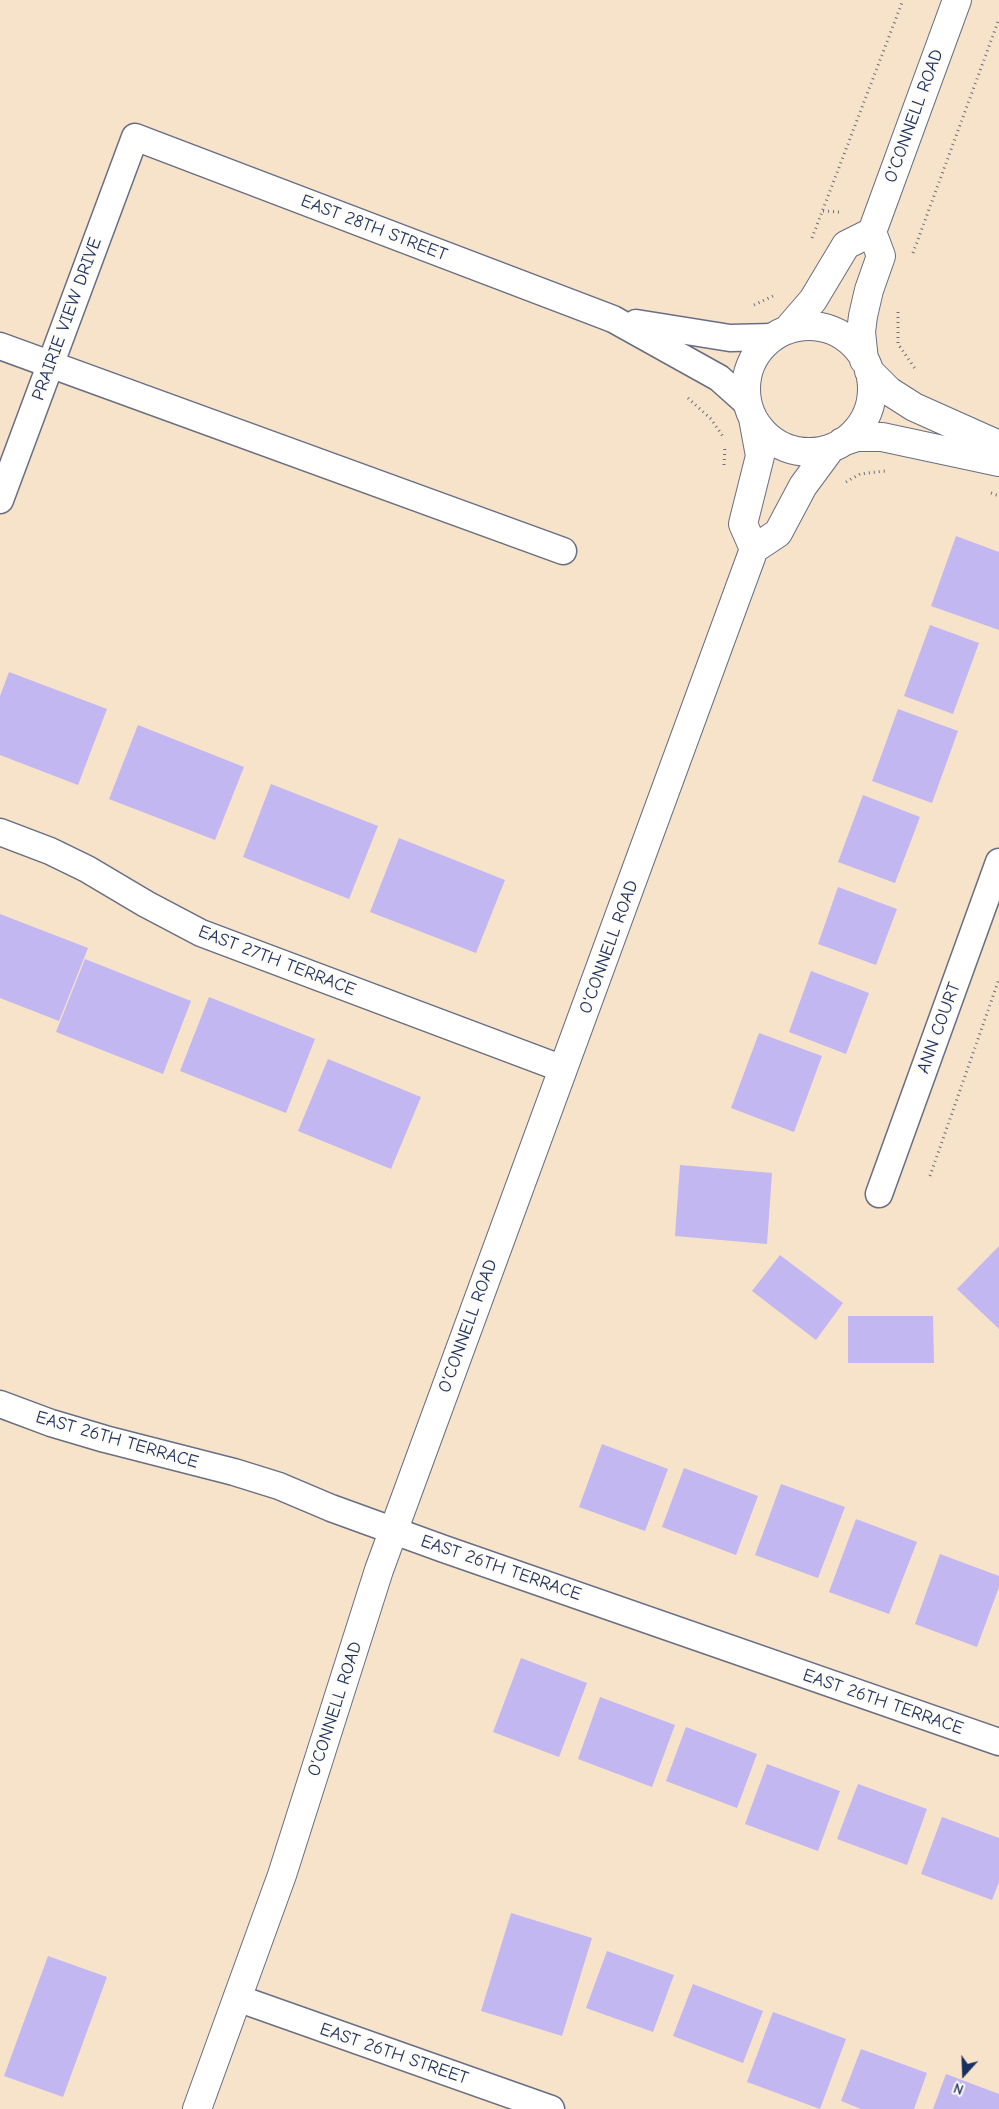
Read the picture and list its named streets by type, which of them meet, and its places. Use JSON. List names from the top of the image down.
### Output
{
  "streets": {
    "street": [
      "O'CONNELL ROAD",
      "EAST 28TH STREET",
      "PRAIRIE VIEW DRIVE",
      "EAST 27TH TERRACE",
      "ANN COURT",
      "EAST 26TH TERRACE",
      "EAST 26TH STREET"
    ]
  },
  "crossings": [
    ["O'CONNELL ROAD", "EAST 27TH TERRACE"],
    ["O'CONNELL ROAD", "EAST 26TH TERRACE"],
    ["O'CONNELL ROAD", "EAST 26TH STREET"],
    ["EAST 28TH STREET", "PRAIRIE VIEW DRIVE"]
  ],
  "north": "bottom"
}
